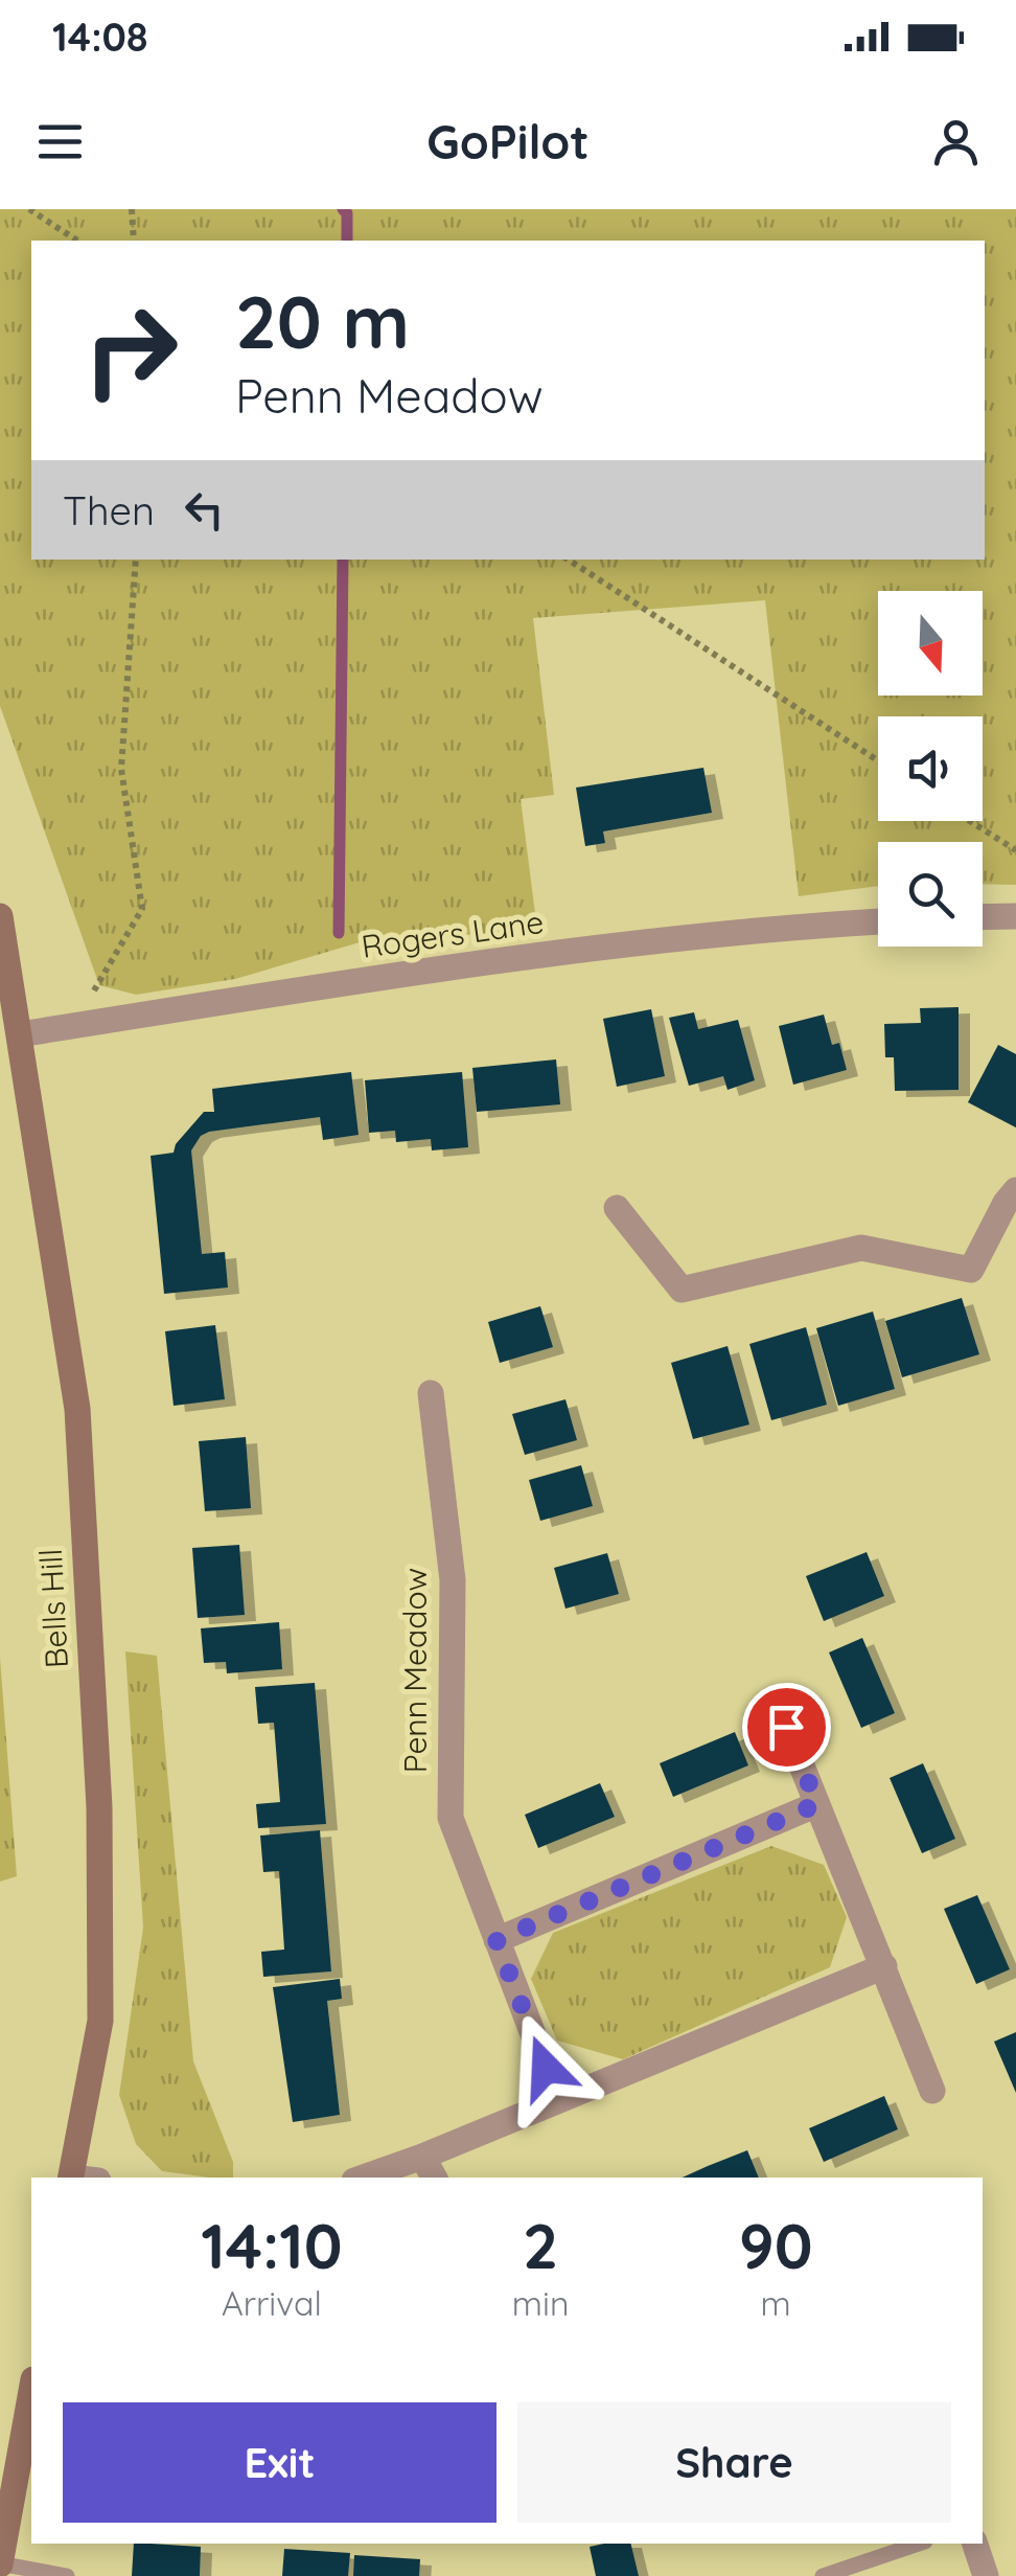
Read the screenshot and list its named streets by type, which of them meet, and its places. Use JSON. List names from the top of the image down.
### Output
{
  "streets": {
    "main road": ["Bells Hill"],
    "street": ["Rogers Lane", "Penn Meadow"]
  },
  "crossings": [
    ["Rogers Lane", "Bells Hill"]
  ],
  "north": "bottom",
  "page": {
    "status": "14:08",
    "header": "GoPilot",
    "turn": ["20 m", "Penn Meadow"],
    "then": "Then",
    "eta": [
      "14:10",
      "Arrival",
      "2",
      "min",
      "90",
      "m"
    ],
    "buttons": ["Exit", "Share"]
  }
}
